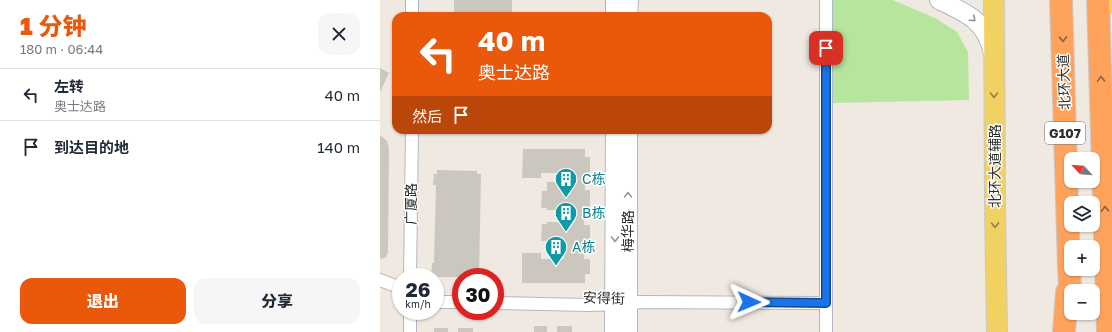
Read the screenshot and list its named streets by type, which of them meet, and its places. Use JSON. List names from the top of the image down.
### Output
{
  "streets": {
    "highway": ["北环大道", "G107"],
    "main road": ["北环大道辅路", "梅华路"],
    "street": ["广厦路", "安得街"]
  },
  "crossings": [
    ["梅华路", "安得街"]
  ],
  "one_way": ["北环大道辅路"],
  "places": {
    "building": ["C栋", "B栋", "A栋"]
  },
  "north": "top left",
  "page": {
    "heading": ["1 分钟", "180 m · 06:44"],
    "turn": ["40 m", "奥士达路"],
    "list": [
      {
        "name": "左转",
        "note": "奥士达路",
        "value": "40 m"
      },
      {
        "name": "到达目的地",
        "value": "140 m"
      }
    ],
    "then": "然后",
    "map_buttons": ["+", "−"],
    "speed": "26 km/h",
    "limit": "30",
    "buttons": ["退出", "分享"]
  }
}
